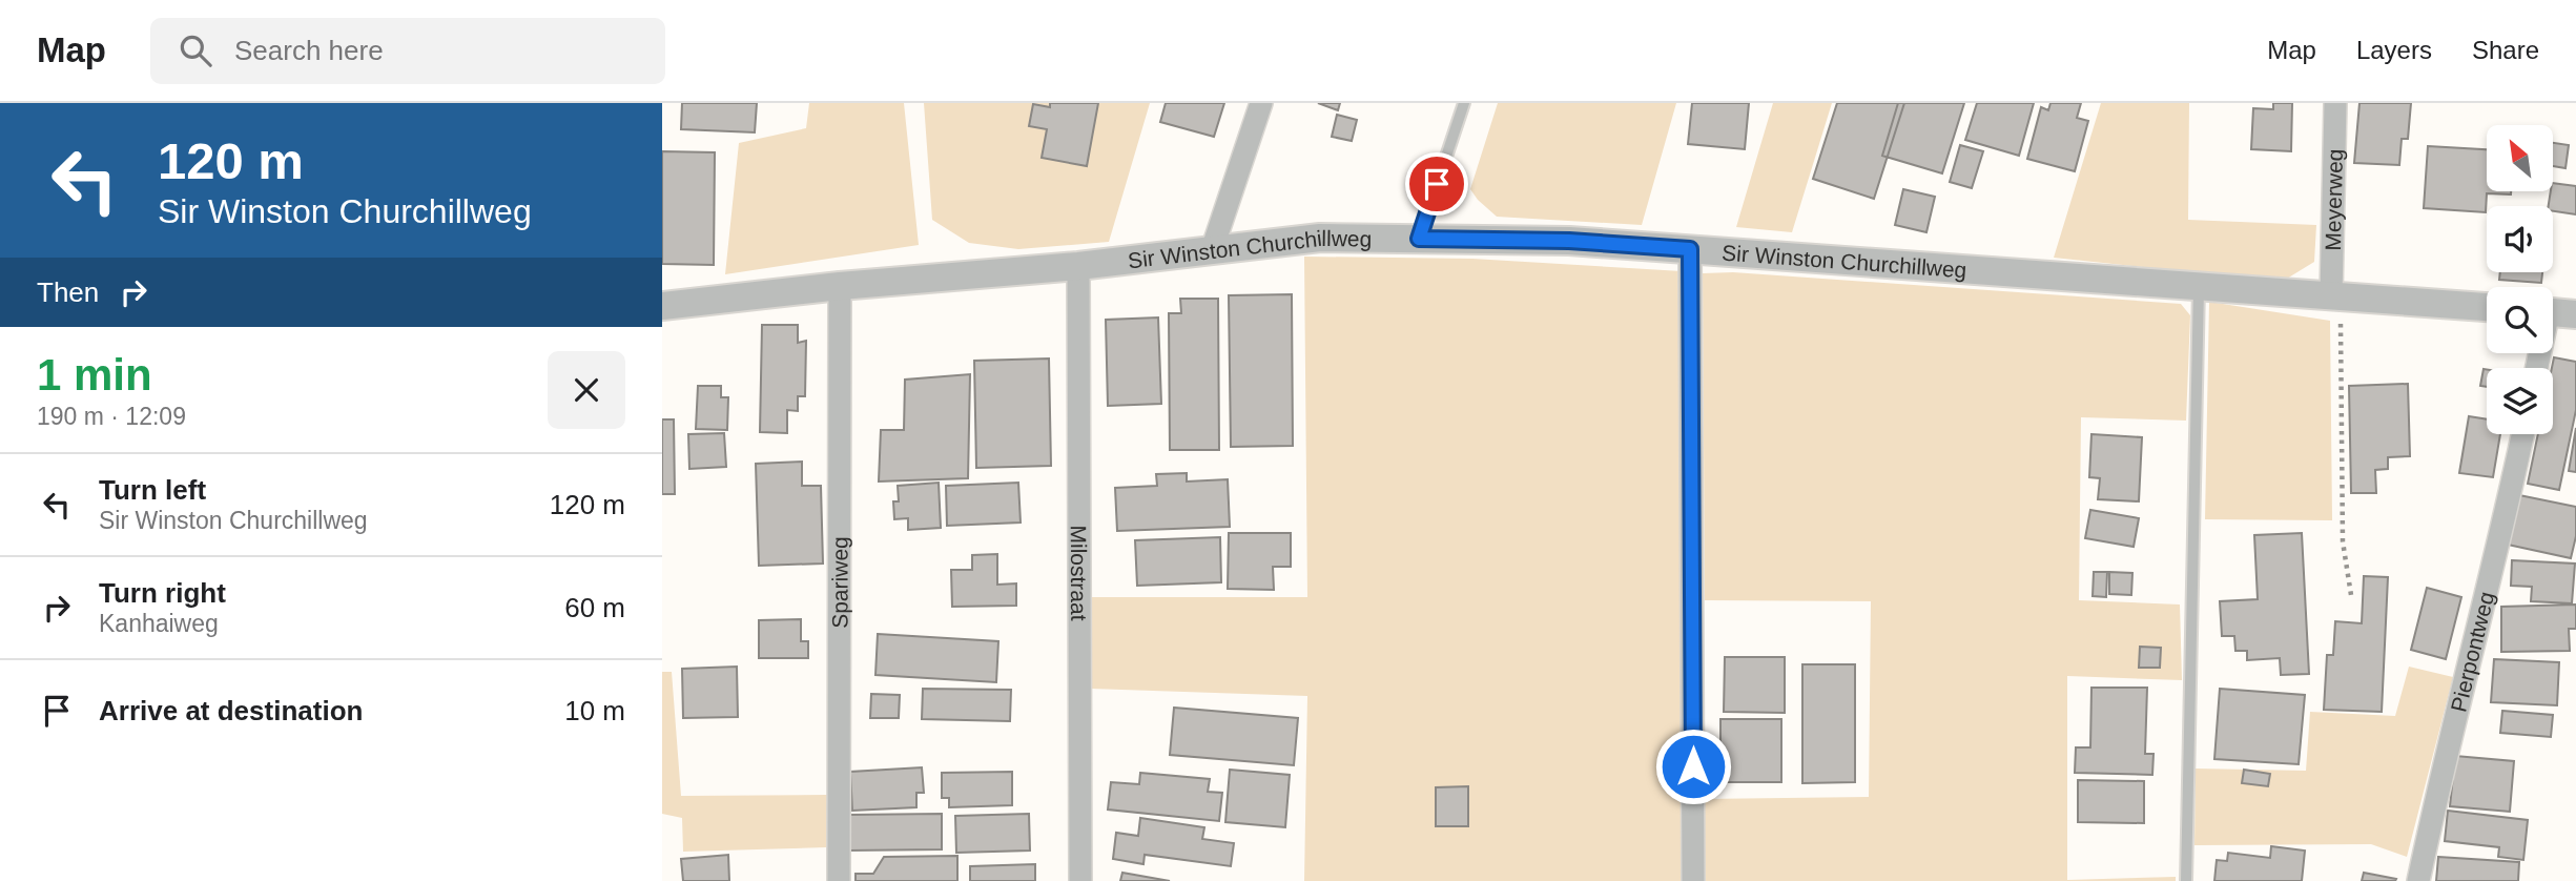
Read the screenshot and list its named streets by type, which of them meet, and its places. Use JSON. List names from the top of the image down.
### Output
{
  "streets": {
    "street": [
      "Meyerweg",
      "Sir Winston Churchillweg",
      "Milostraat",
      "Spariweg",
      "Pierpontweg"
    ]
  },
  "crossings": [
    ["Meyerweg", "Sir Winston Churchillweg"],
    ["Sir Winston Churchillweg", "Milostraat"],
    ["Sir Winston Churchillweg", "Spariweg"]
  ],
  "north": "top left",
  "page": {
    "header": "Map",
    "search": "Search here",
    "nav": ["Map", "Layers", "Share"],
    "turn": ["120 m", "Sir Winston Churchillweg"],
    "then": "Then",
    "heading": ["1 min", "190 m · 12:09"],
    "list": [
      {
        "name": "Turn left",
        "note": "Sir Winston Churchillweg",
        "value": "120 m"
      },
      {
        "name": "Turn right",
        "note": "Kanhaiweg",
        "value": "60 m"
      },
      {
        "name": "Arrive at destination",
        "value": "10 m"
      }
    ]
  }
}
